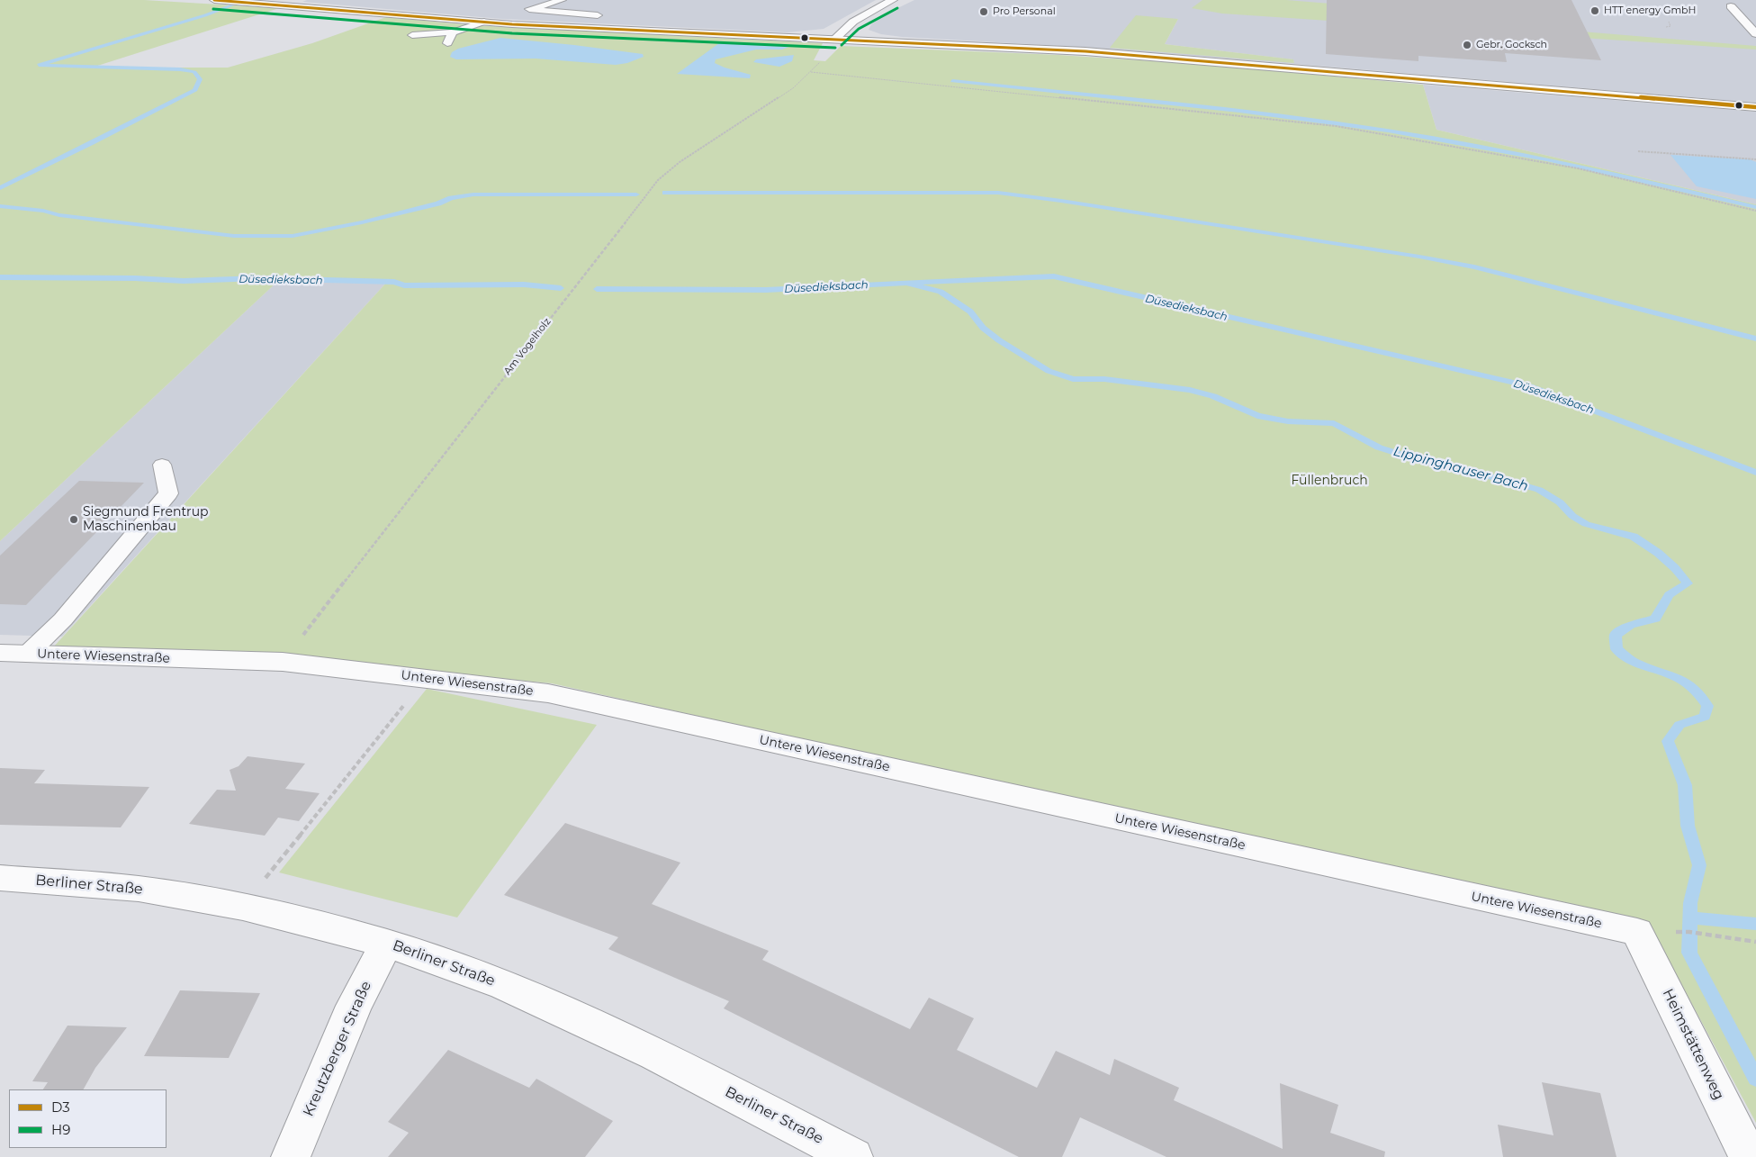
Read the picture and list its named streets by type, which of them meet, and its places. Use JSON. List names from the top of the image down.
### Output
{
  "streets": {
    "street": [
      "Untere Wiesenstraße",
      "Berliner Straße",
      "Heimstättenweg",
      "Kreutzberger Straße"
    ],
    "path": ["Am Vogelholz"]
  },
  "crossings": [
    ["Am Vogelholz", "Untere Wiesenstraße"],
    ["Untere Wiesenstraße", "Heimstättenweg"],
    ["Berliner Straße", "Kreutzberger Straße"]
  ],
  "water": ["Düsedieksbach", "Lippinghauser Bach"],
  "parks": ["Füllenbruch"],
  "places": [
    "HTT energy GmbH",
    "Pro Personal",
    "Gebr. Gocksch",
    "Siegmund Frentrup Maschinenbau"
  ],
  "lines": ["transit line D3", "transit line H9"],
  "legend": ["D3", "H9"]
}
